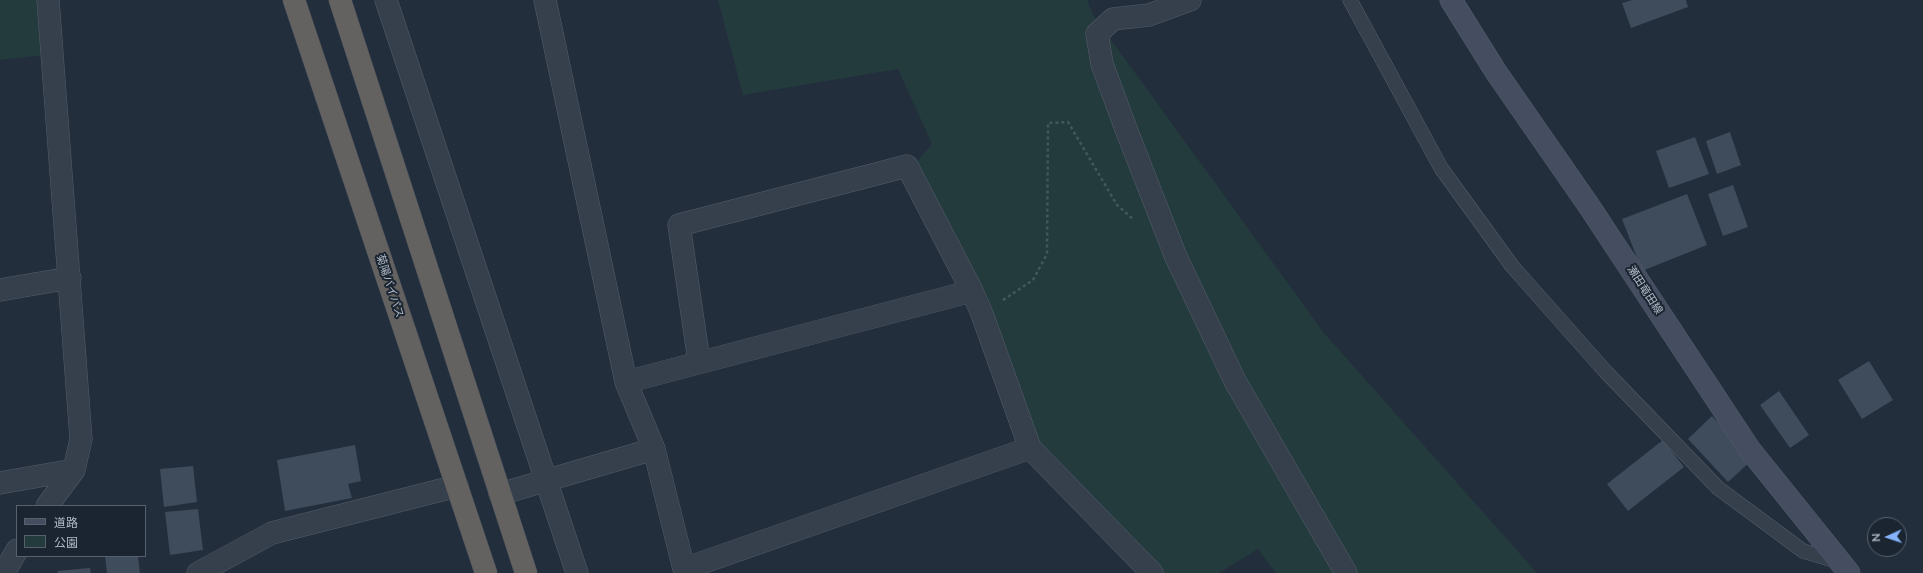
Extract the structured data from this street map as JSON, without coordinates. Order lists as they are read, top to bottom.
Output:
{
  "streets": {
    "highway": ["菊陽バイパス"],
    "main road": ["瀬田竜田線"]
  },
  "legend": ["道路", "公園"],
  "north": "left"
}
